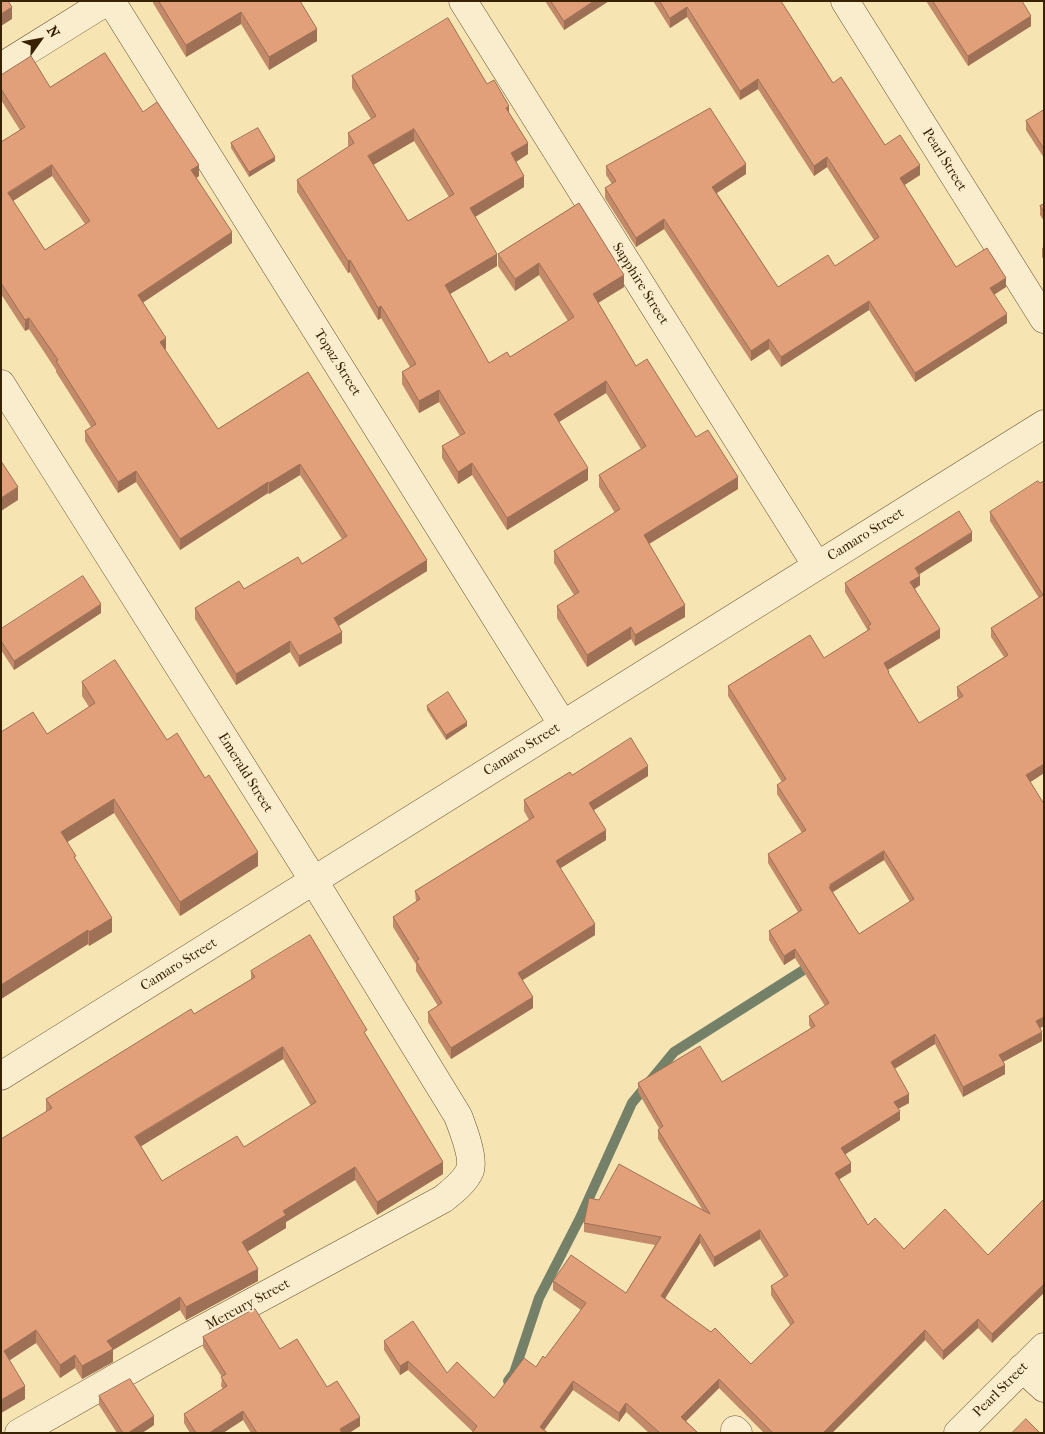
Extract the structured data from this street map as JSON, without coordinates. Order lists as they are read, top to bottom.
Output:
{
  "streets": {
    "street": [
      "Pearl Street",
      "Sapphire Street",
      "Topaz Street",
      "Camaro Street",
      "Emerald Street",
      "Mercury Street"
    ]
  },
  "crossings": [
    ["Sapphire Street", "Camaro Street"],
    ["Topaz Street", "Camaro Street"],
    ["Camaro Street", "Emerald Street"],
    ["Emerald Street", "Mercury Street"]
  ],
  "north": "top right"
}
